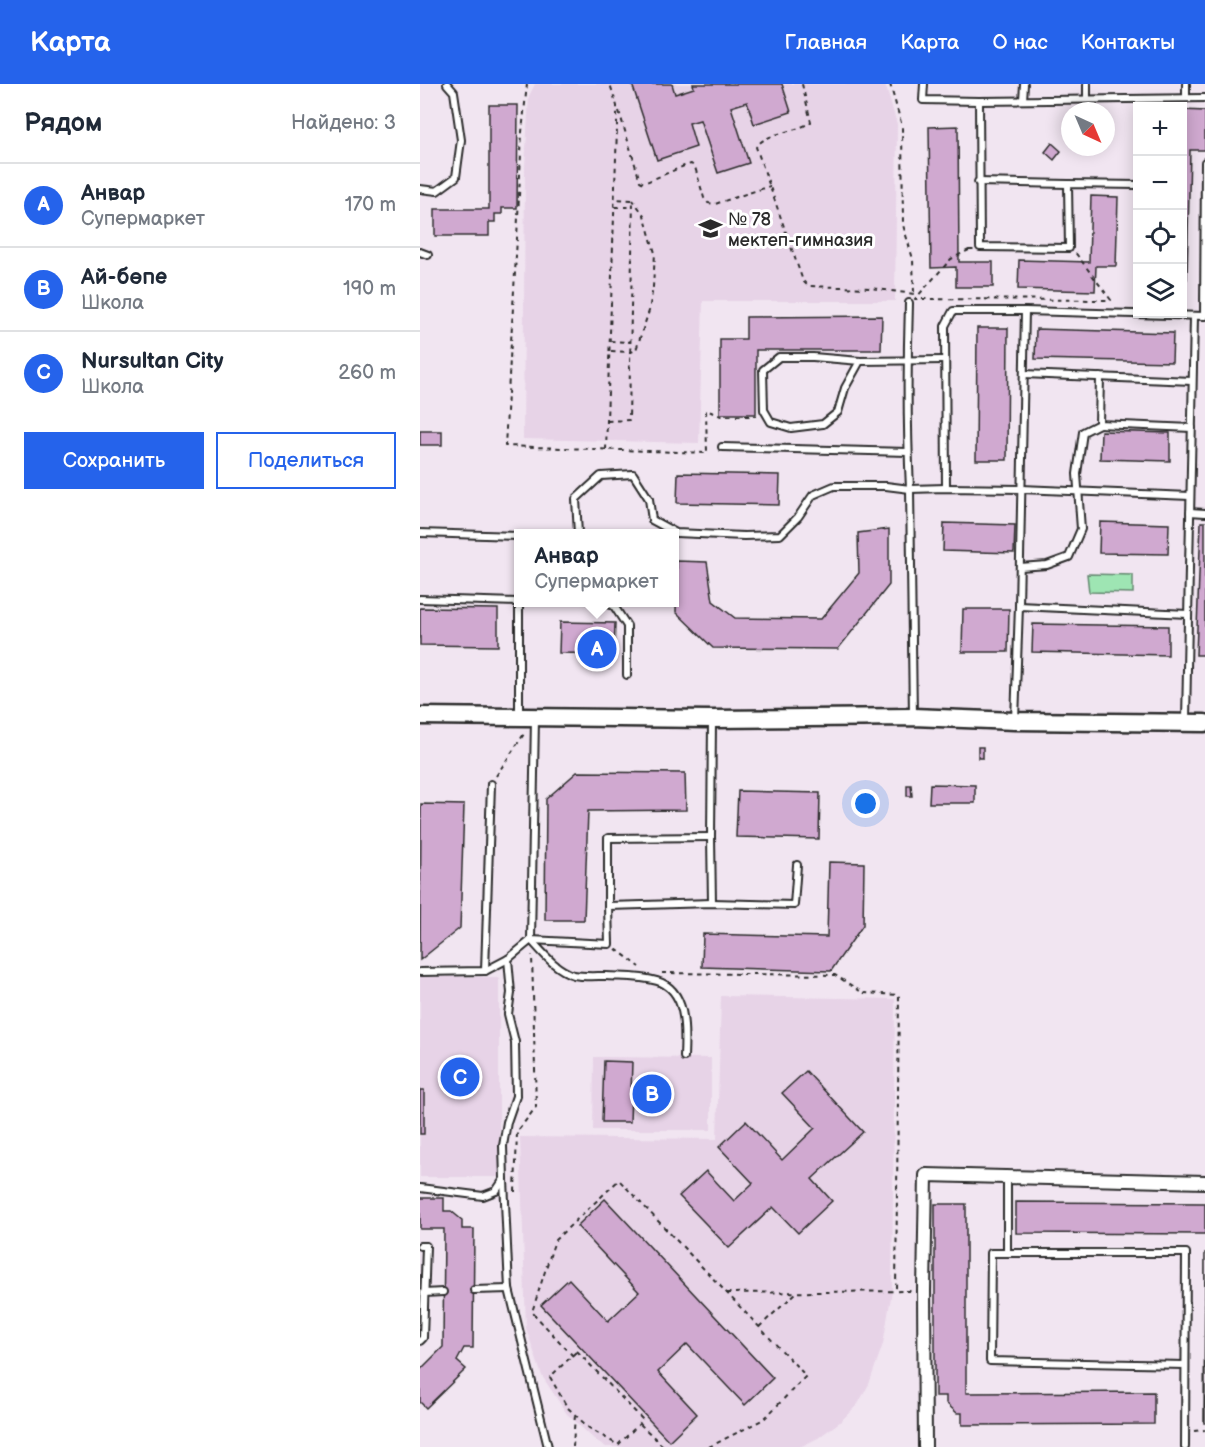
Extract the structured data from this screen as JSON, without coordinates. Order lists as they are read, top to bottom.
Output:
{
  "places": {
    "school or university": ["№ 78 мектеп-гимназия"]
  },
  "north": "bottom right",
  "page": {
    "header": "Карта",
    "nav": [
      "Главная",
      "Карта",
      "О нас",
      "Контакты"
    ],
    "heading": ["Рядом", "Найдено: 3"],
    "map_buttons": ["+", "−"],
    "list": [
      {
        "mark": "A",
        "name": "Анвар",
        "note": "Супермаркет",
        "value": "170 m"
      },
      {
        "mark": "B",
        "name": "Ай-бөпе",
        "note": "Школа",
        "value": "190 m"
      },
      {
        "mark": "C",
        "name": "Nursultan City",
        "note": "Школа",
        "value": "260 m"
      }
    ],
    "buttons": ["Сохранить", "Поделиться"],
    "popup": ["Анвар", "Супермаркет"],
    "pins": ["A", "C", "B"]
  }
}
